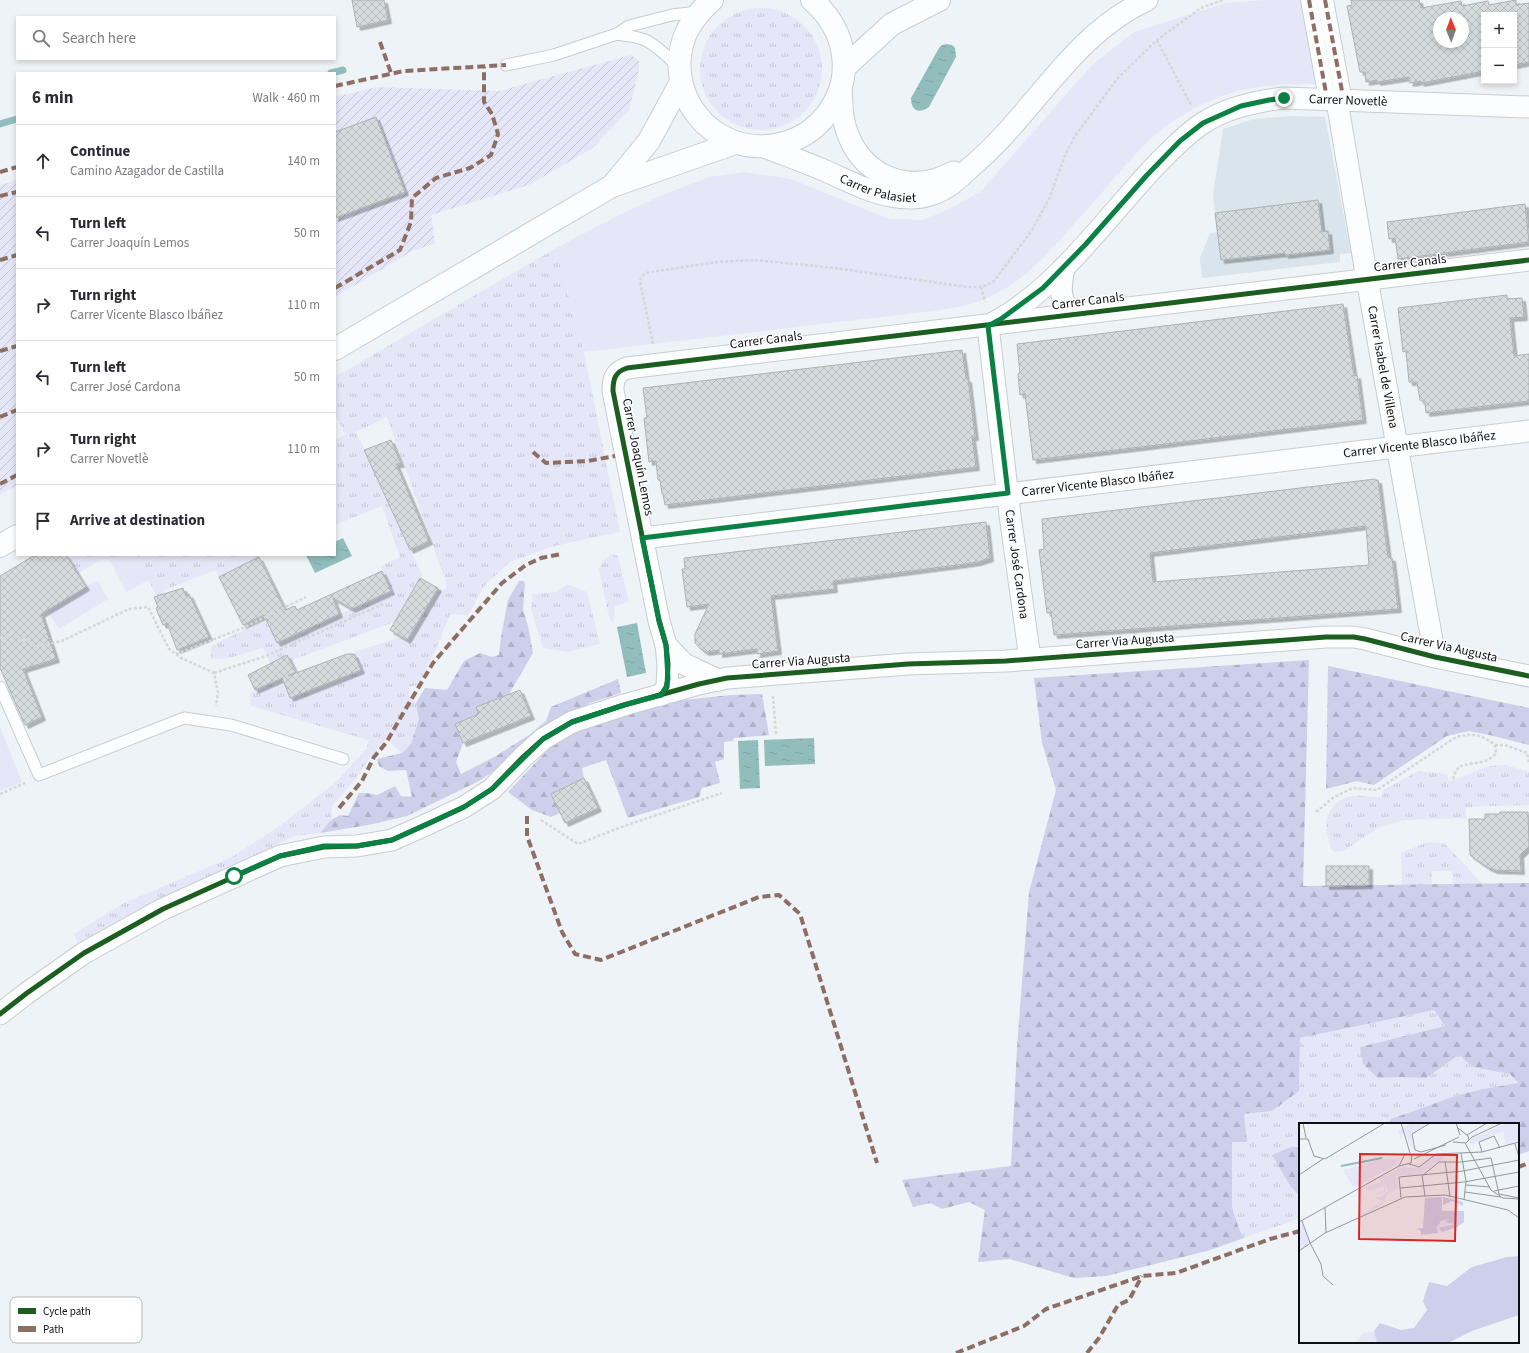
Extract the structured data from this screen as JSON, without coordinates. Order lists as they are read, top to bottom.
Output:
{
  "streets": {
    "street": [
      "Carrer Novetlè",
      "Carrer Palasiet",
      "Carrer Canals",
      "Carrer Isabel de Villena",
      "Carrer Vicente Blasco Ibáñez",
      "Carrer Joaquín Lemos",
      "Carrer José Cardona",
      "Carrer Via Augusta"
    ]
  },
  "crossings": [
    ["Carrer Novetlè", "Carrer Canals"],
    ["Carrer Novetlè", "Carrer Isabel de Villena"],
    ["Carrer Novetlè", "Carrer José Cardona"],
    ["Carrer Canals", "Carrer Isabel de Villena"],
    ["Carrer Canals", "Carrer Joaquín Lemos"],
    ["Carrer Canals", "Carrer José Cardona"],
    ["Carrer Isabel de Villena", "Carrer Vicente Blasco Ibáñez"],
    ["Carrer Isabel de Villena", "Carrer Via Augusta"],
    ["Carrer Vicente Blasco Ibáñez", "Carrer Joaquín Lemos"],
    ["Carrer Vicente Blasco Ibáñez", "Carrer José Cardona"],
    ["Carrer Joaquín Lemos", "Carrer Via Augusta"],
    ["Carrer José Cardona", "Carrer Via Augusta"]
  ],
  "legend": ["Cycle path", "Path"],
  "north": "top",
  "page": {
    "map_buttons": ["+", "−"],
    "search": "Search here",
    "heading": ["6 min", "Walk · 460 m"],
    "list": [
      ["Continue", "Camino Azagador de Castilla", "140 m"],
      ["Turn left", "Carrer Joaquín Lemos", "50 m"],
      ["Turn right", "Carrer Vicente Blasco Ibáñez", "110 m"],
      ["Turn left", "Carrer José Cardona", "50 m"],
      ["Turn right", "Carrer Novetlè", "110 m"],
      "Arrive at destination"
    ]
  }
}
